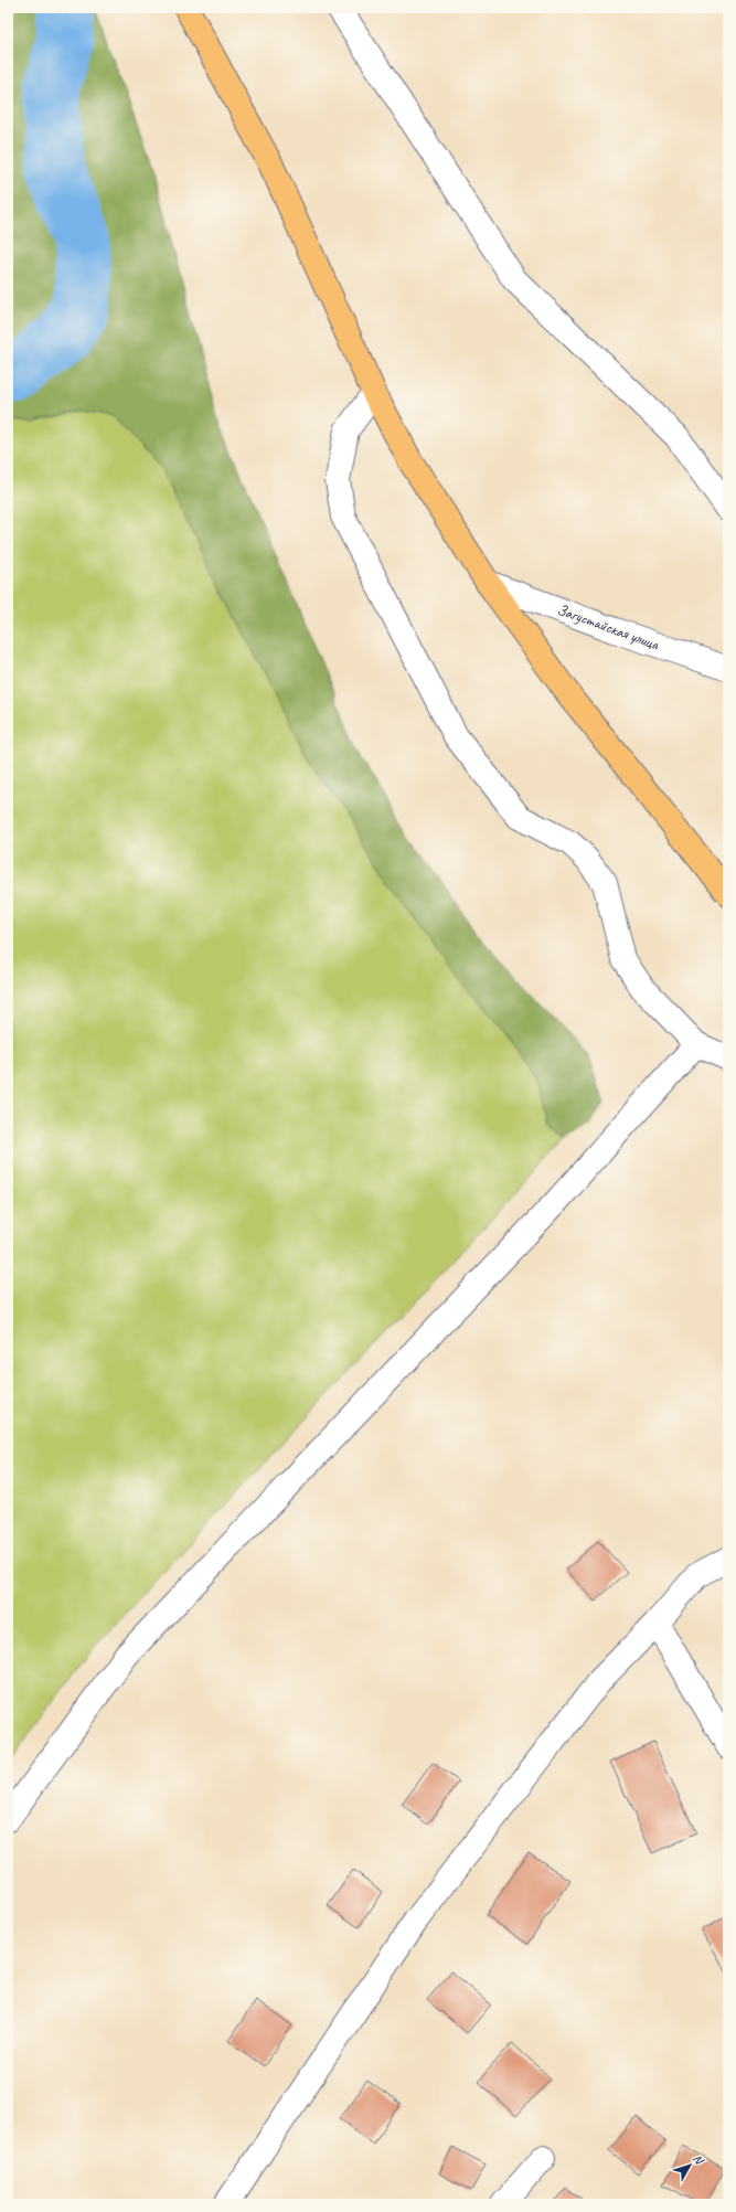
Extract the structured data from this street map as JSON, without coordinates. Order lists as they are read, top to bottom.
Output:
{
  "streets": {
    "street": ["Загустайская улица"]
  },
  "north": "top right"
}
